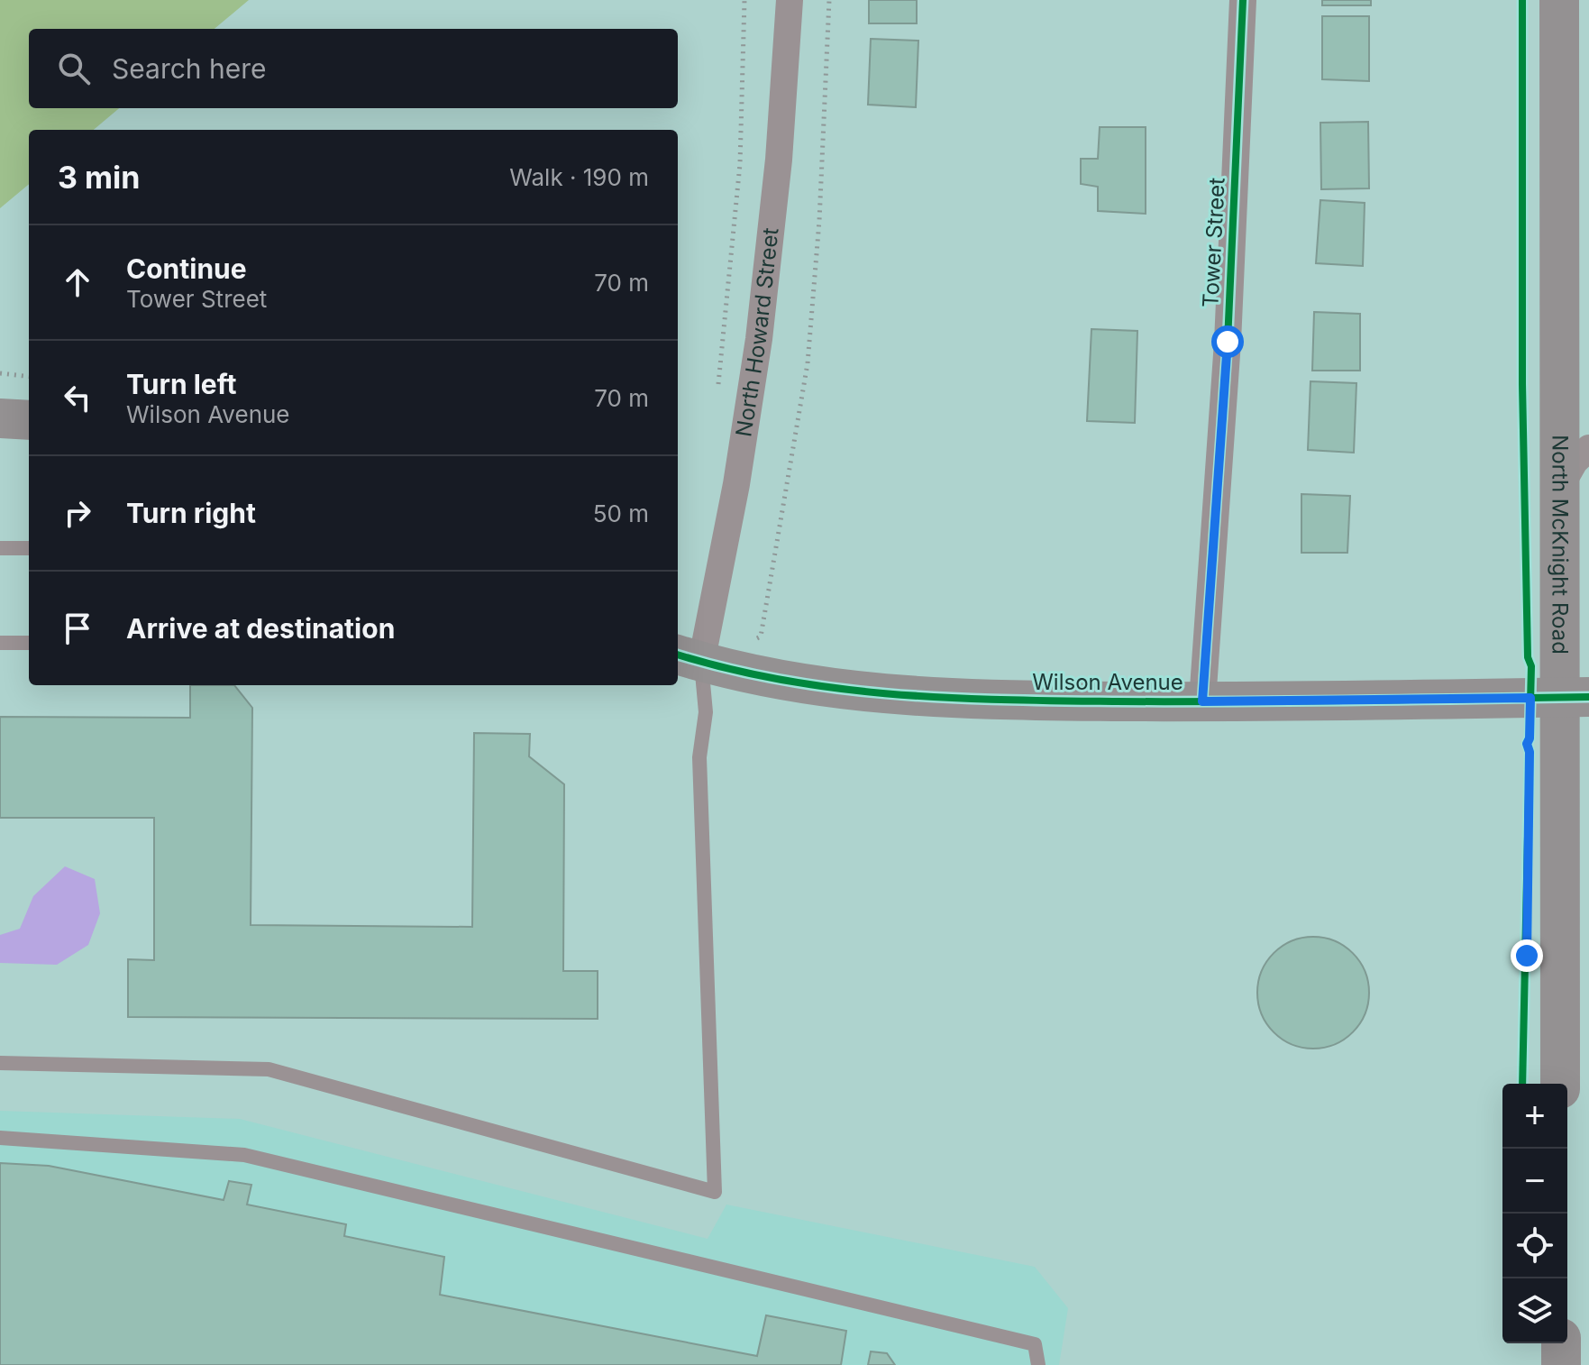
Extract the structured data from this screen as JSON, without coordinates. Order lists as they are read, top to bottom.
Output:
{
  "streets": {
    "main road": ["North McKnight Road", "Wilson Avenue"],
    "street": ["Tower Street", "North Howard Street"]
  },
  "crossings": [
    ["Tower Street", "Wilson Avenue"],
    ["North Howard Street", "Wilson Avenue"],
    ["North McKnight Road", "Wilson Avenue"]
  ],
  "page": {
    "search": "Search here",
    "heading": ["3 min", "Walk · 190 m"],
    "list": [
      ["Continue", "Tower Street", "70 m"],
      ["Turn left", "Wilson Avenue", "70 m"],
      ["Turn right", "50 m"],
      "Arrive at destination"
    ],
    "map_buttons": ["+", "−"]
  }
}
